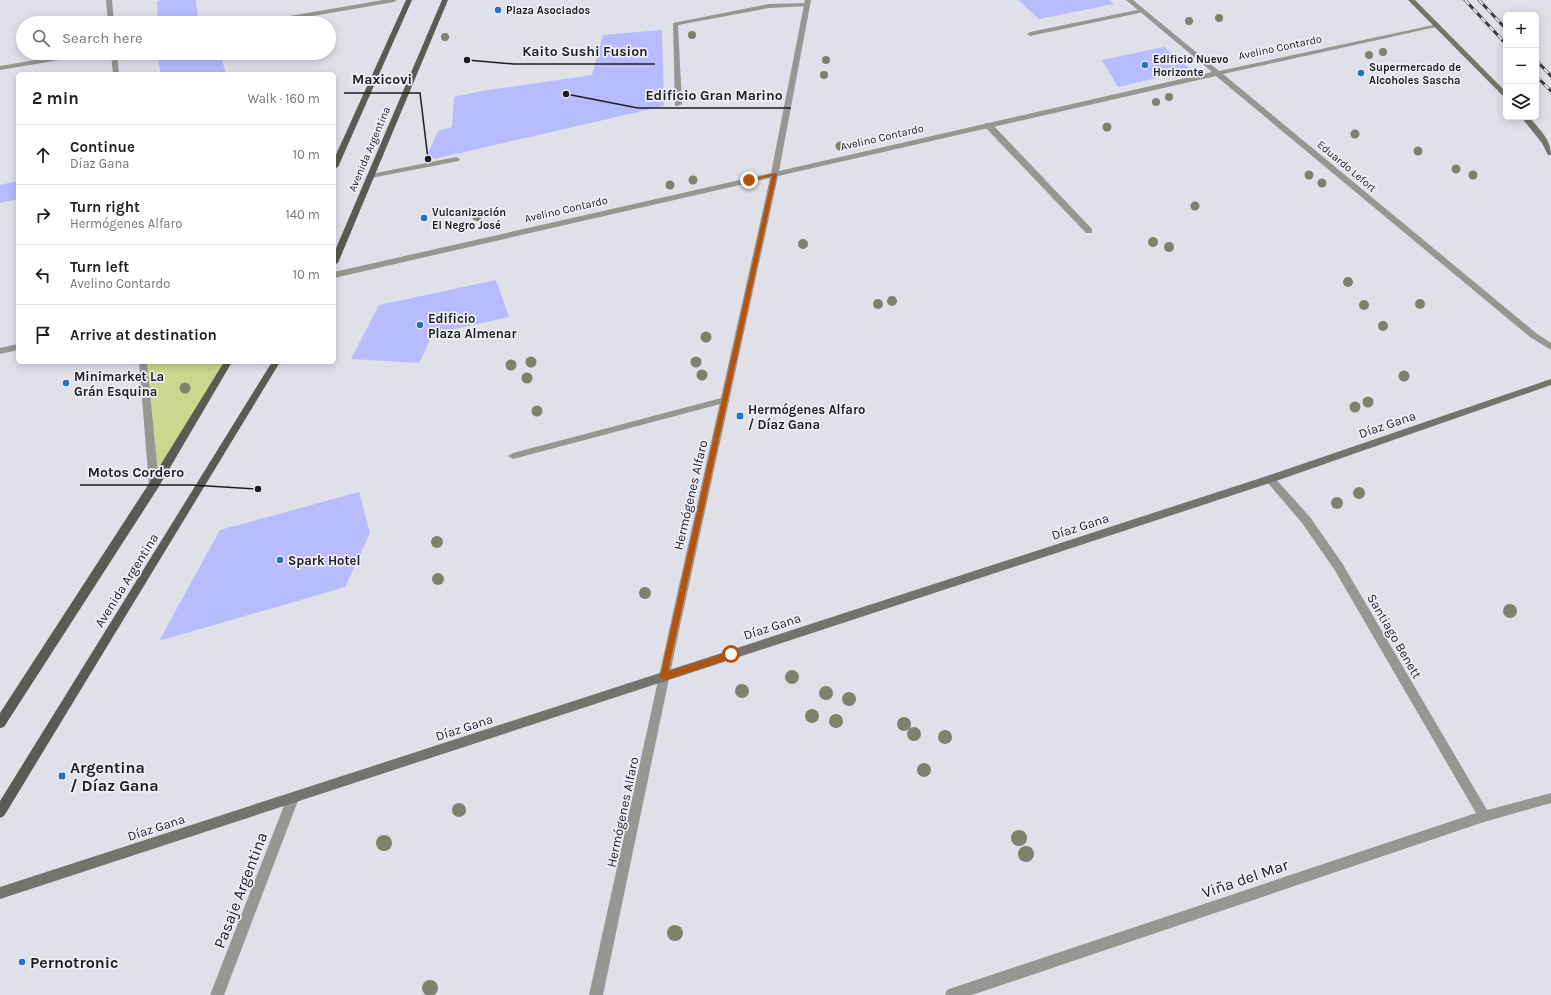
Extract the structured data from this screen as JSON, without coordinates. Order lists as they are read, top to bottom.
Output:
{
  "streets": {
    "main road": ["Avenida Argentina"],
    "street": [
      "Avelino Contardo",
      "Eduardo Lefort",
      "Díaz Gana",
      "Hermógenes Alfaro",
      "Santiago Benett",
      "Viña del Mar",
      "Pasaje Argentina"
    ]
  },
  "crossings": [
    ["Avelino Contardo", "Eduardo Lefort"],
    ["Avelino Contardo", "Hermógenes Alfaro"],
    ["Díaz Gana", "Hermógenes Alfaro"],
    ["Díaz Gana", "Santiago Benett"],
    ["Díaz Gana", "Pasaje Argentina"],
    ["Santiago Benett", "Viña del Mar"]
  ],
  "places": {
    "other": [
      "Plaza Asociados",
      "Kaito Sushi Fusion",
      "Edificio Nuevo Horizonte",
      "Supermercado de Alcoholes Sascha",
      "Edificio Gran Marino",
      "Maxicovi",
      "Vulcanización El Negro José",
      "Edificio Plaza Almenar",
      "Minimarket La Grán Esquina",
      "Motos Cordero",
      "Spark Hotel",
      "Pernotronic"
    ],
    "transit": ["Hermógenes Alfaro / Díaz Gana", "Argentina / Díaz Gana"]
  },
  "page": {
    "map_buttons": ["+", "−"],
    "search": "Search here",
    "heading": ["2 min", "Walk · 160 m"],
    "list": [
      ["Continue", "Díaz Gana", "10 m"],
      ["Turn right", "Hermógenes Alfaro", "140 m"],
      ["Turn left", "Avelino Contardo", "10 m"],
      "Arrive at destination"
    ]
  }
}
